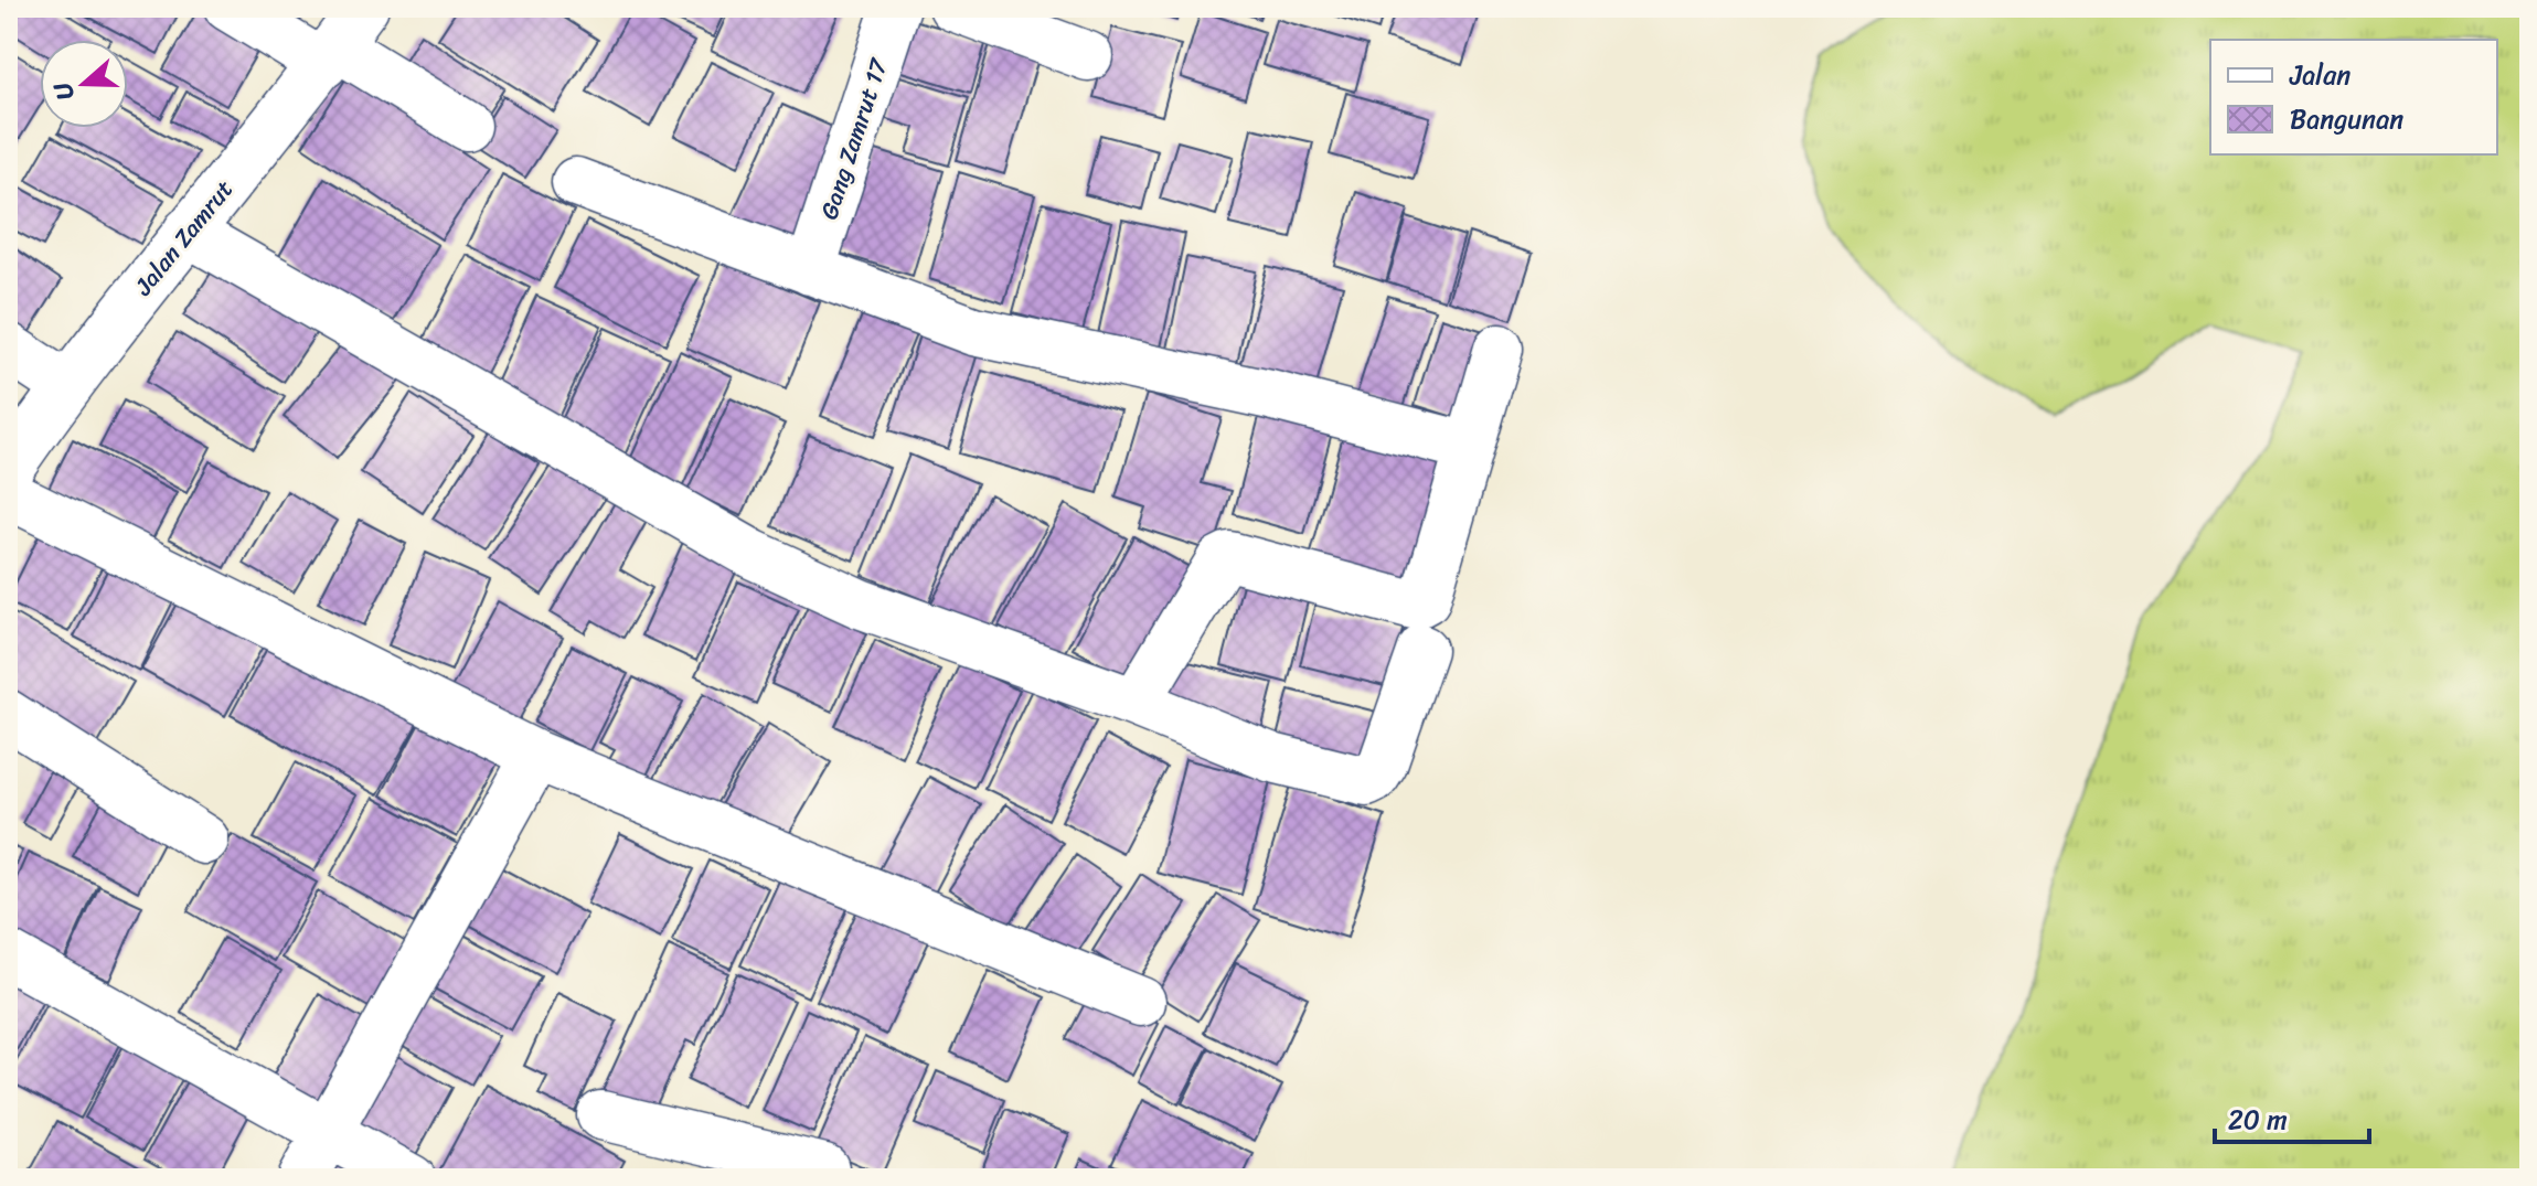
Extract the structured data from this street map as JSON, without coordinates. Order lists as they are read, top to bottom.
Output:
{
  "streets": {
    "street": ["Gang Zamrut 17", "Jalan Zamrut"]
  },
  "legend": ["Jalan", "Bangunan"],
  "scale_bar": "20 m",
  "north": "left"
}
